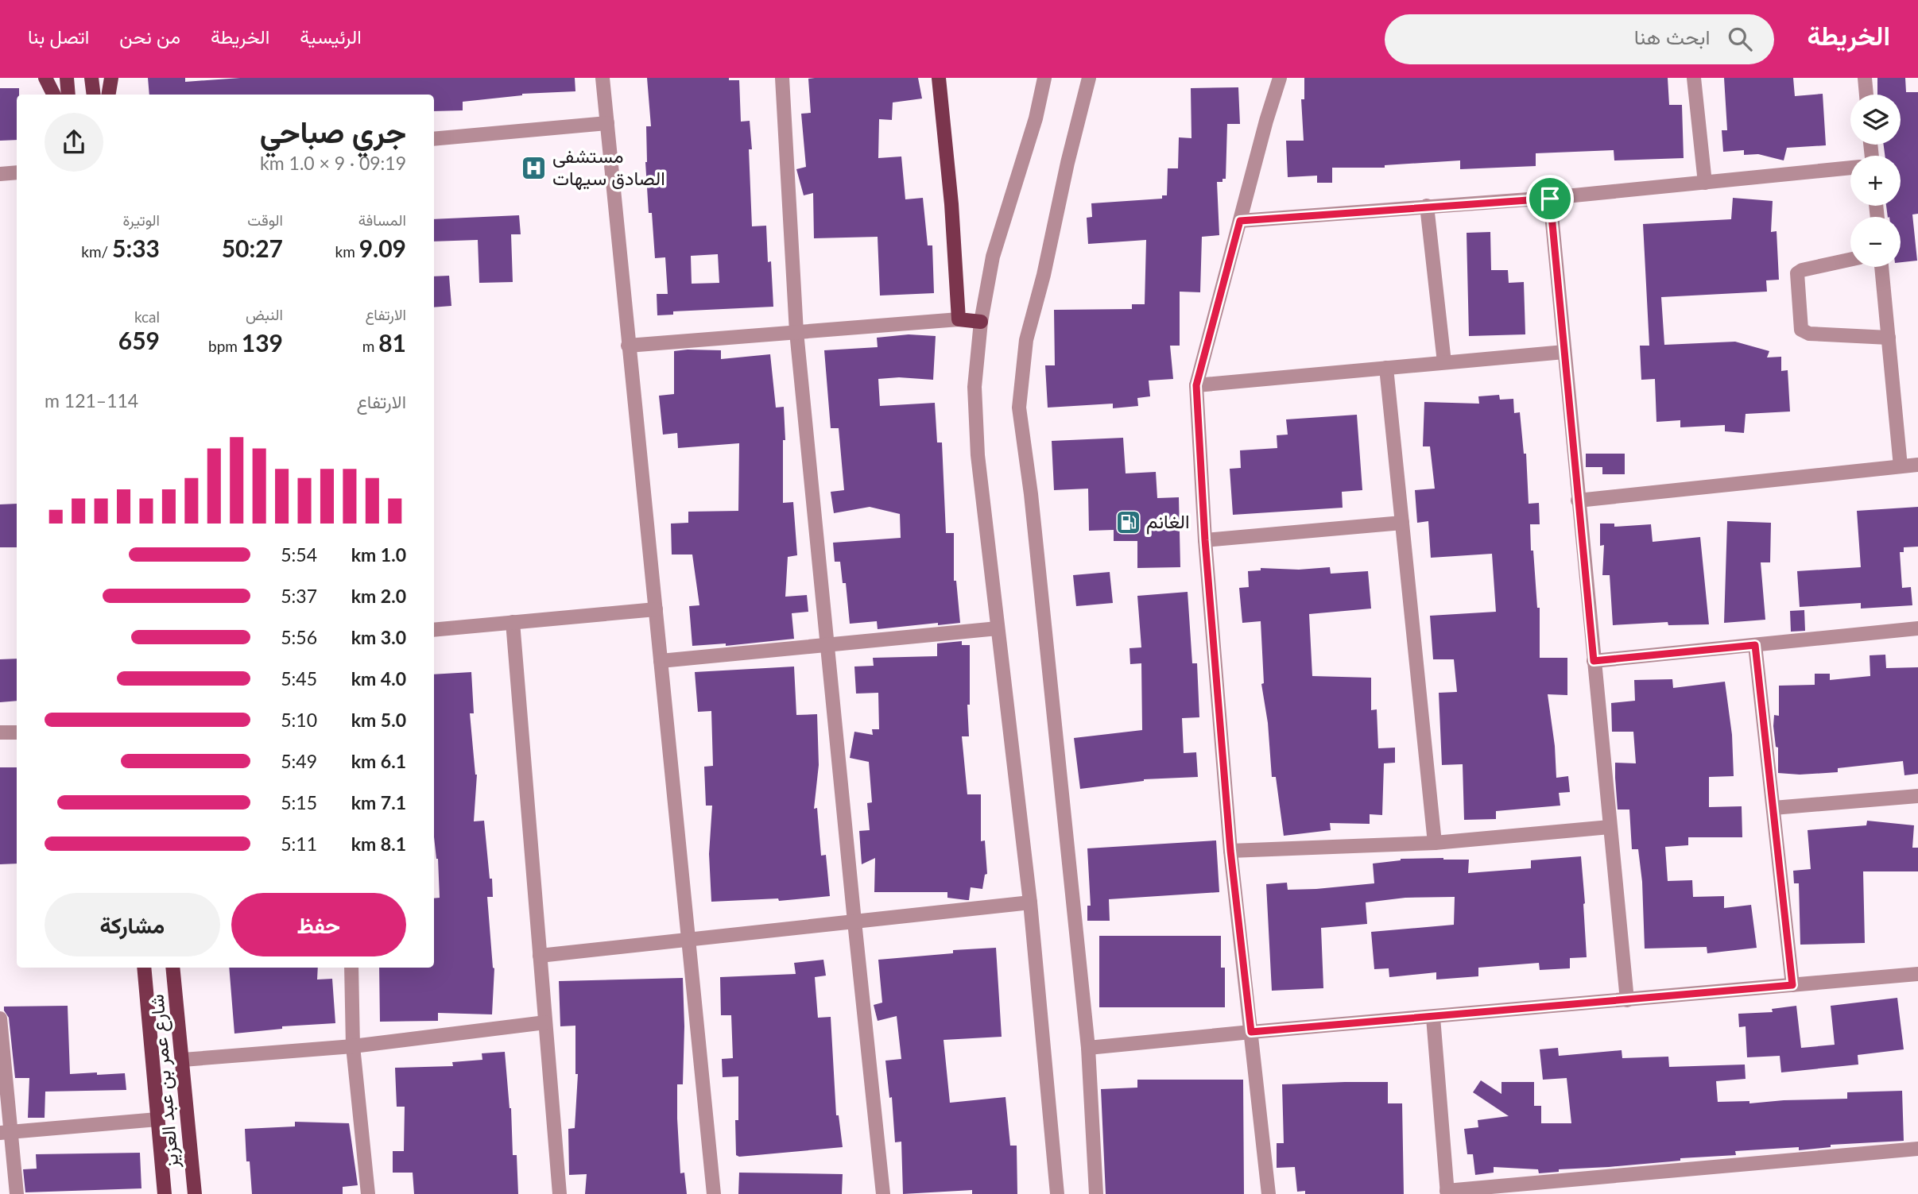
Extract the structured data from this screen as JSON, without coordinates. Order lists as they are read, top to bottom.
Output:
{
  "streets": {
    "main road": ["شارع عمر بن عبد العزيز"]
  },
  "places": {
    "hospital": ["مستشفى الصادق سيهات"],
    "fuel station": ["الغانم"]
  },
  "page": {
    "header": "الخريطة",
    "search": "ابحث هنا",
    "nav": [
      "الرئيسية",
      "الخريطة",
      "من نحن",
      "اتصل بنا"
    ],
    "map_buttons": ["+", "−"],
    "heading": ["جري صباحي", "09:19 · 9 × 1.0 km"],
    "stats": [
      ["المسافة", "9.09 km"],
      ["الوقت", "50:27"],
      ["الوتيرة", "5:33 /km"],
      ["الارتفاع", "81 m"],
      ["النبض", "139 bpm"],
      ["kcal", "659"]
    ],
    "chart": ["الارتفاع", "114–121 m"],
    "list": [
      {
        "name": "1.0 km",
        "note": "5:54"
      },
      {
        "name": "2.0 km",
        "note": "5:37"
      },
      {
        "name": "3.0 km",
        "note": "5:56"
      },
      {
        "name": "4.0 km",
        "note": "5:45"
      },
      {
        "name": "5.0 km",
        "note": "5:10"
      },
      {
        "name": "6.1 km",
        "note": "5:49"
      },
      {
        "name": "7.1 km",
        "note": "5:15"
      },
      {
        "name": "8.1 km",
        "note": "5:11"
      }
    ],
    "buttons": ["حفظ", "مشاركة"]
  }
}
